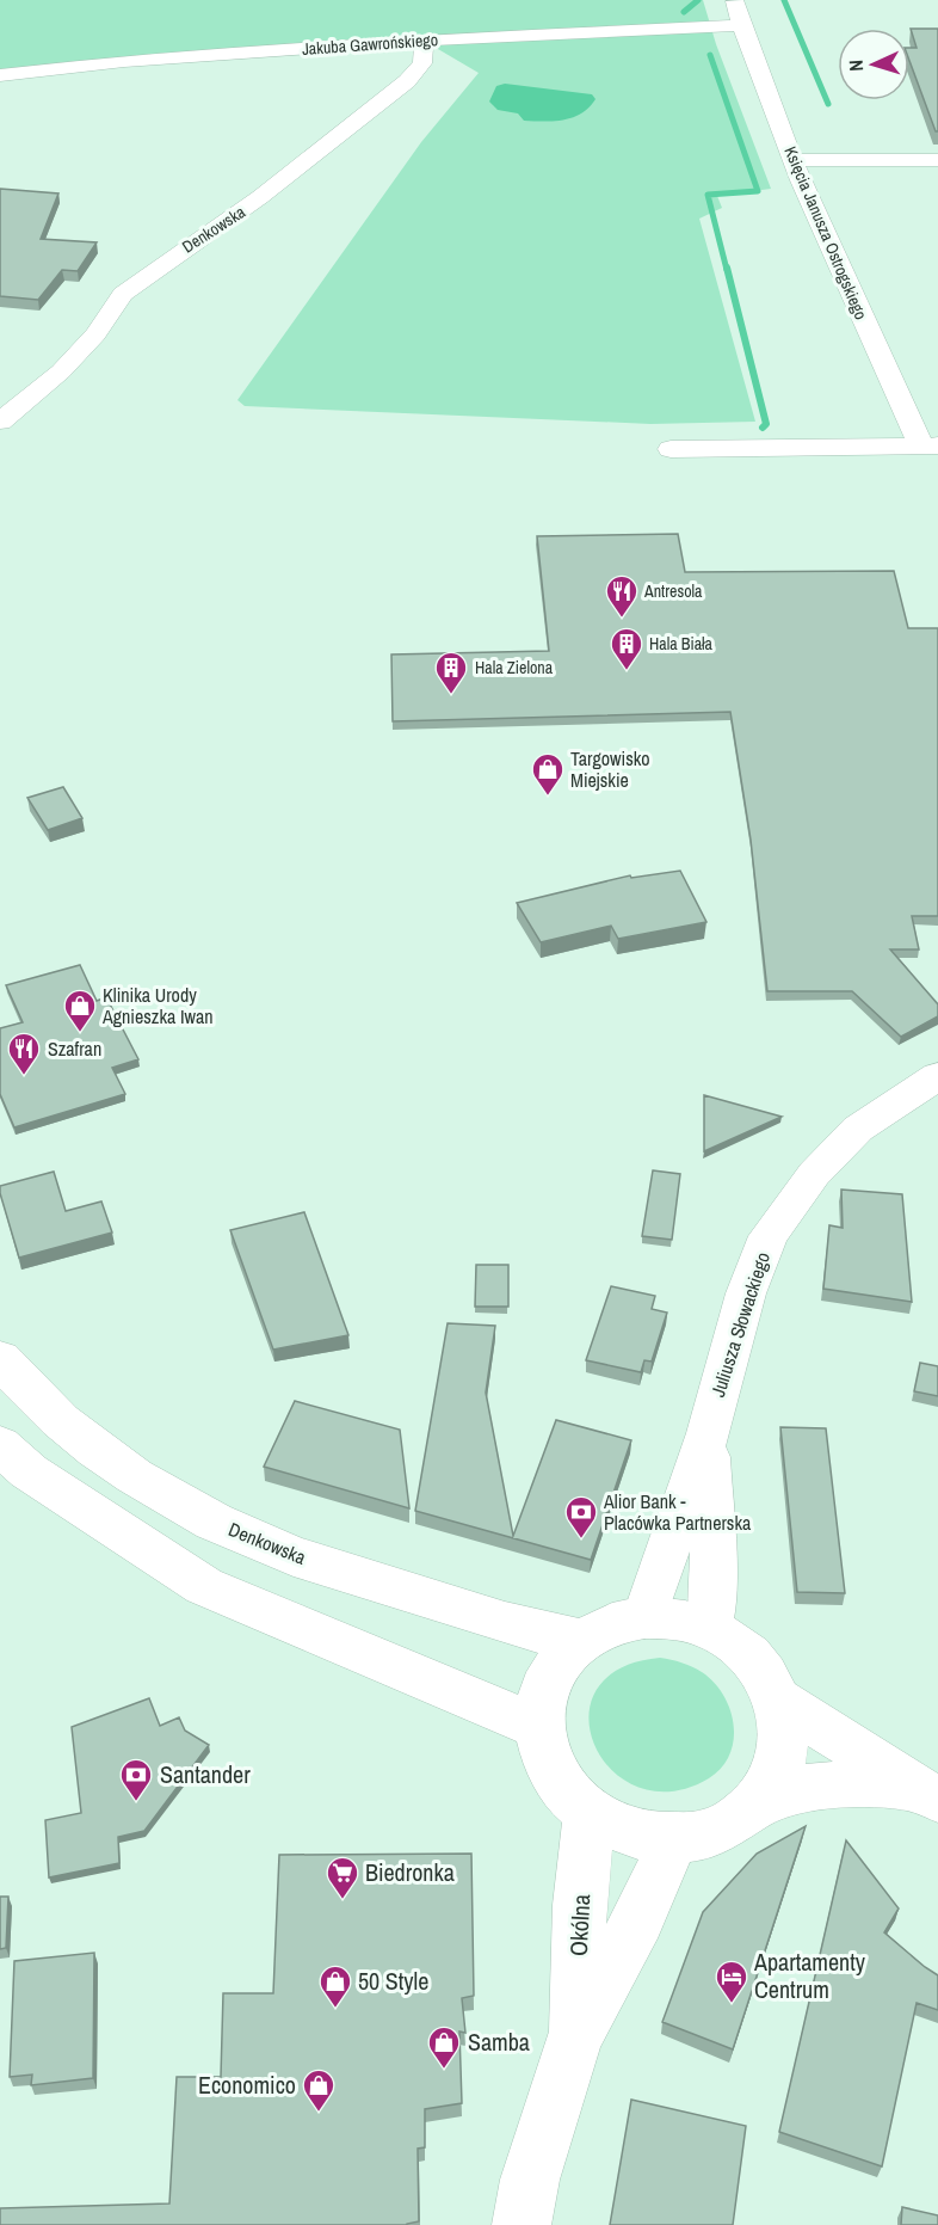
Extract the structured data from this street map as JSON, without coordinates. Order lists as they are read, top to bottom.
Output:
{
  "streets": {
    "main road": ["Denkowska", "Okólna"],
    "street": ["Jakuba Gawrońskiego", "Księcia Janusza Ostrogskiego", "Juliusza Słowackiego"]
  },
  "crossings": [
    ["Jakuba Gawrońskiego", "Denkowska"],
    ["Jakuba Gawrońskiego", "Księcia Janusza Ostrogskiego"],
    ["Denkowska", "Juliusza Słowackiego"],
    ["Denkowska", "Okólna"],
    ["Juliusza Słowackiego", "Okólna"]
  ],
  "places": {
    "restaurant": ["Antresola", "Szafran"],
    "building": ["Hala Biała", "Hala Zielona"],
    "shop": [
      "Targowisko Miejskie",
      "Klinika Urody Agnieszka Iwan",
      "50 Style",
      "Samba",
      "Economico"
    ],
    "bank": ["Alior Bank - Placówka Partnerska", "Santander"],
    "supermarket": ["Biedronka"],
    "hotel": ["Apartamenty Centrum"]
  },
  "north": "left"
}
